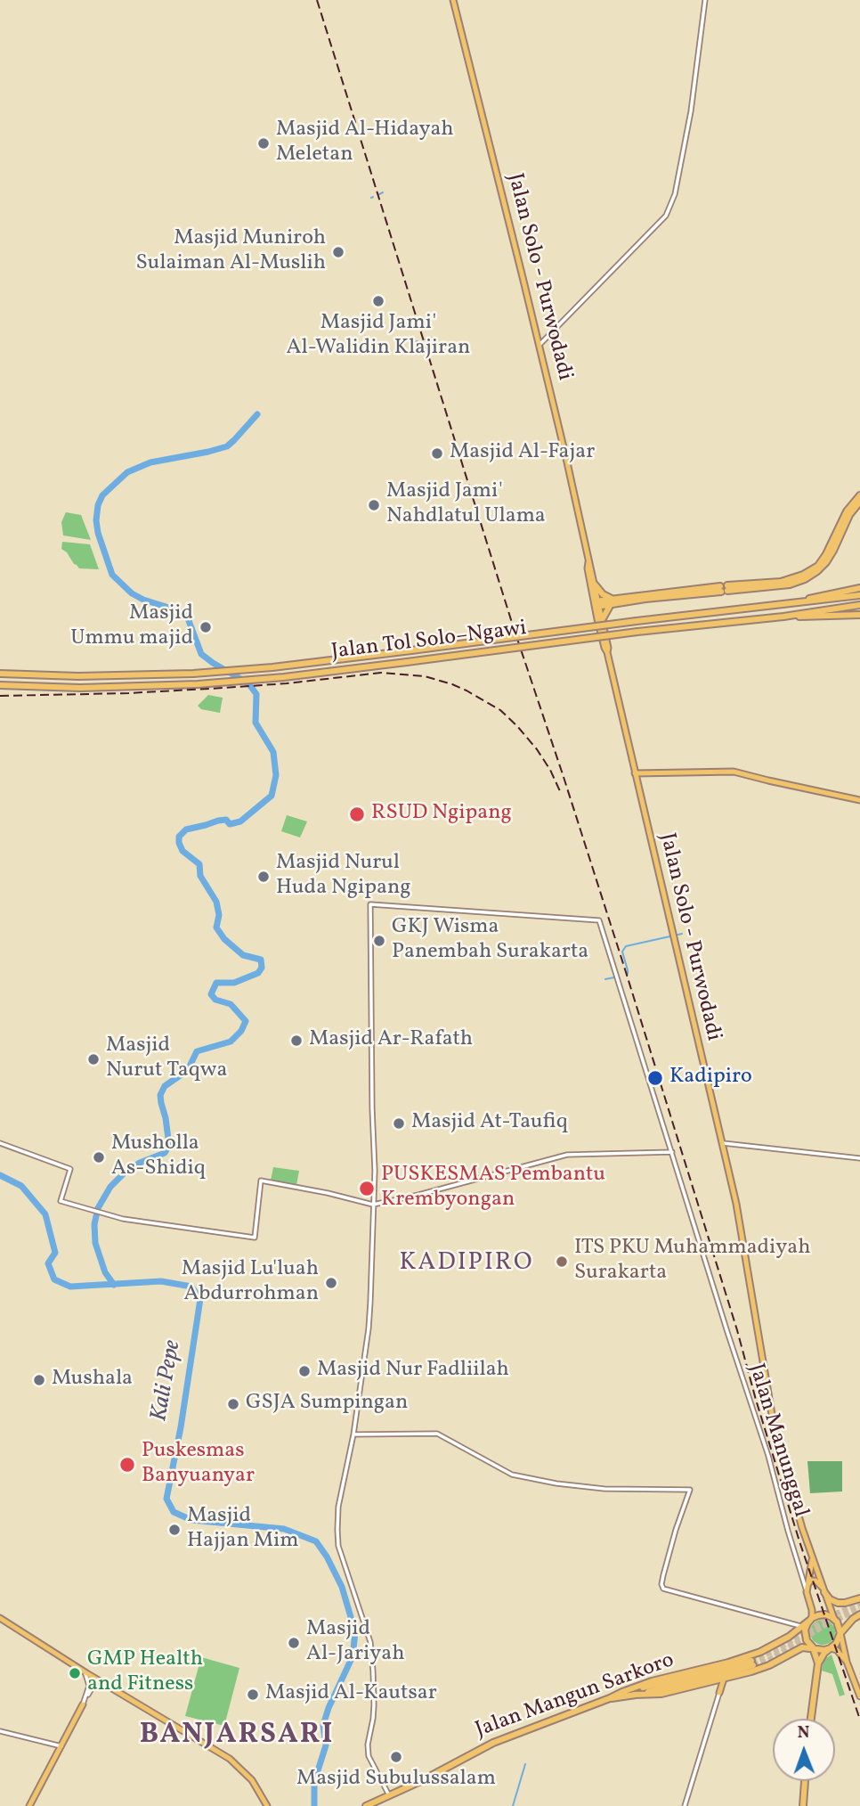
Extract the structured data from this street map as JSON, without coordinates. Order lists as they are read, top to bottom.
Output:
{
  "streets": {
    "highway": ["Jalan Tol Solo–Ngawi", "Jalan Mangun Sarkoro"],
    "main road": ["Jalan Solo - Purwodadi", "Jalan Manunggal"]
  },
  "crossings": [
    ["Jalan Solo - Purwodadi", "Jalan Manunggal"],
    ["Jalan Solo - Purwodadi", "Jalan Mangun Sarkoro"],
    ["Jalan Manunggal", "Jalan Mangun Sarkoro"]
  ],
  "districts": ["KADIPIRO", "BANJARSARI"],
  "water": ["Kali Pepe"],
  "places": [
    "Masjid Al-Hidayah Meletan",
    "Masjid Muniroh Sulaiman Al-Muslih",
    "Masjid Jami' Al-Walidin Klajiran",
    "Masjid Al-Fajar",
    "Masjid Jami' Nahdlatul Ulama",
    "Masjid Ummu majid",
    "RSUD Ngipang",
    "Masjid Nurul Huda Ngipang",
    "GKJ Wisma Panembah Surakarta",
    "Masjid Ar-Rafath",
    "Masjid Nurut Taqwa",
    "Kadipiro",
    "Masjid At-Taufiq",
    "Musholla As-Shidiq",
    "PUSKESMAS Pembantu Krembyongan",
    "ITS PKU Muhammadiyah Surakarta",
    "Masjid Lu'luah Abdurrohman",
    "Masjid Nur Fadliilah",
    "Mushala",
    "GSJA Sumpingan",
    "Puskesmas Banyuanyar",
    "Masjid Hajjan Mim",
    "Masjid Al-Jariyah",
    "GMP Health and Fitness",
    "Masjid Al-Kautsar",
    "Masjid Subulussalam"
  ],
  "north": "top"
}
